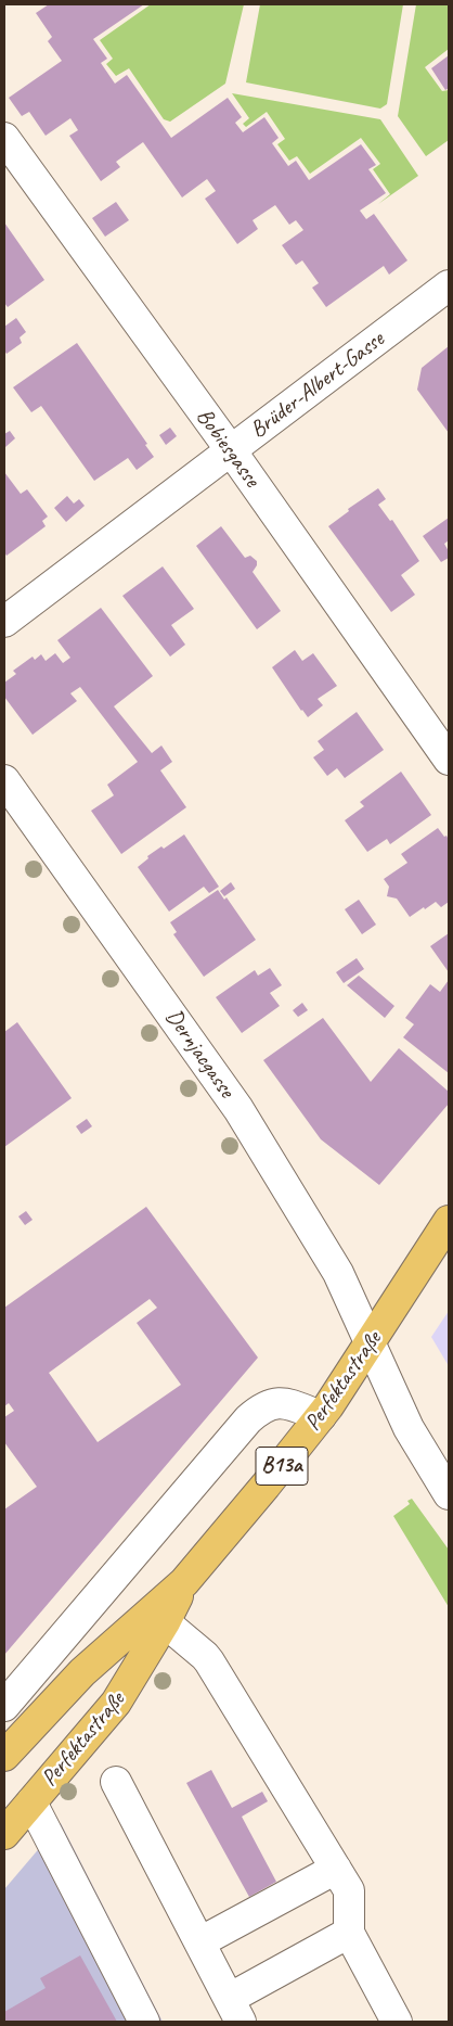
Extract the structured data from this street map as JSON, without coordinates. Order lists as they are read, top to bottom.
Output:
{
  "streets": {
    "main road": ["Perfektastraße", "B13a"],
    "street": ["Brüder-Albert-Gasse", "Bobiesgasse", "Dernjacgasse"]
  },
  "crossings": [
    ["Brüder-Albert-Gasse", "Bobiesgasse"],
    ["Dernjacgasse", "Perfektastraße"]
  ]
}
